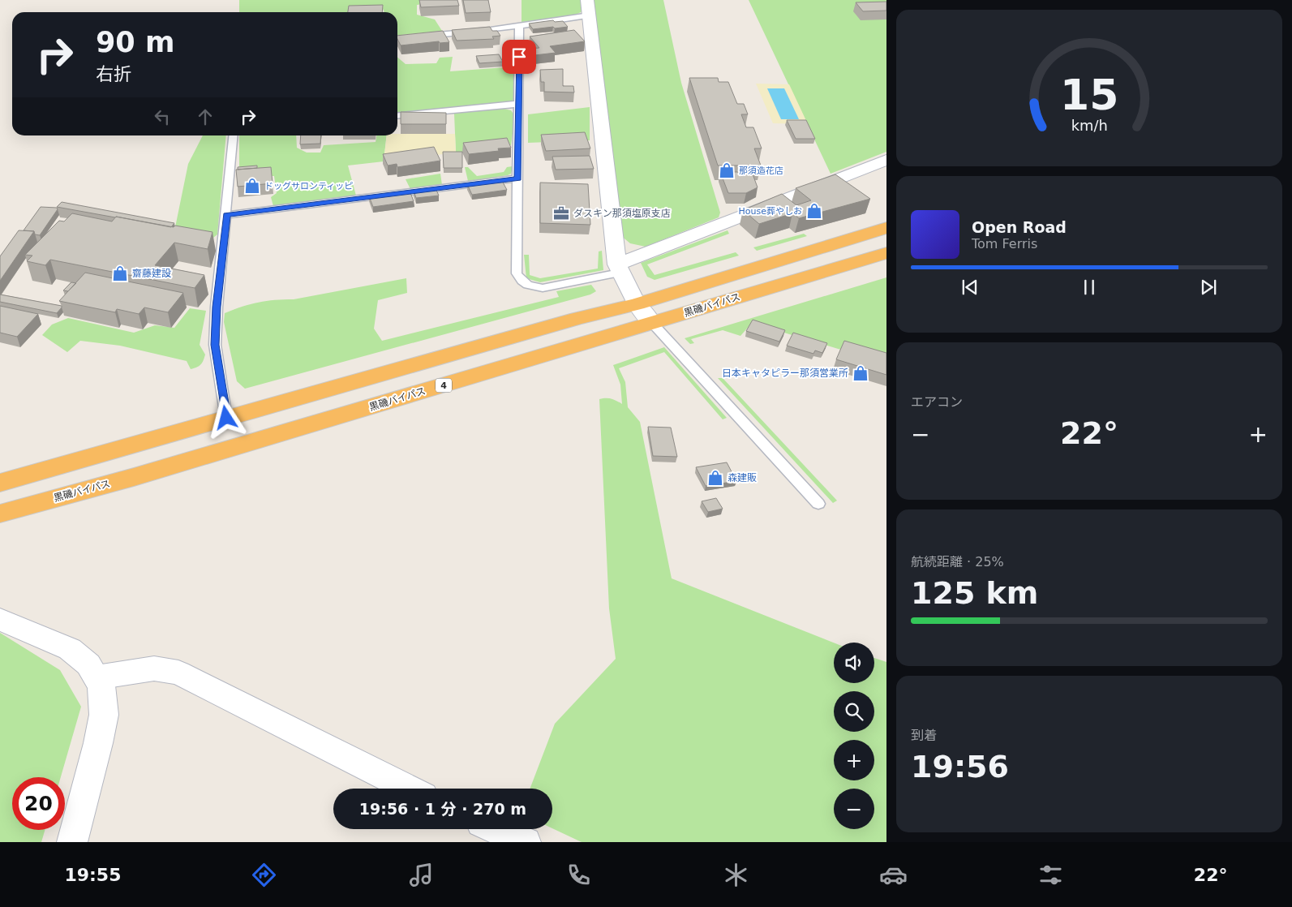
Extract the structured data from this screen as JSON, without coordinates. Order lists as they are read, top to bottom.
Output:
{
  "streets": {
    "highway": ["黒磯バイパス", "4"]
  },
  "places": {
    "shop": [
      "那須造花店",
      "ドッグサロンティッピ",
      "House葬やしお",
      "齋藤建設",
      "日本キャタピラー那須営業所",
      "森建販"
    ],
    "office": ["ダスキン那須塩原支店"]
  },
  "page": {
    "turn": ["90 m", "右折"],
    "song": ["Open Road", "Tom Ferris"],
    "tile": [
      "エアコン",
      ["航続距離 · 25%", "125 km"],
      ["到着", "19:56"]
    ],
    "heat": ["−", "22°", "+"],
    "map_buttons": ["+", "−"],
    "limit": "20",
    "trip": "19:56 · 1 分 · 270 m",
    "tabs": ["19:55", "22°"],
    "gauge": ["15", "km/h"]
  }
}
